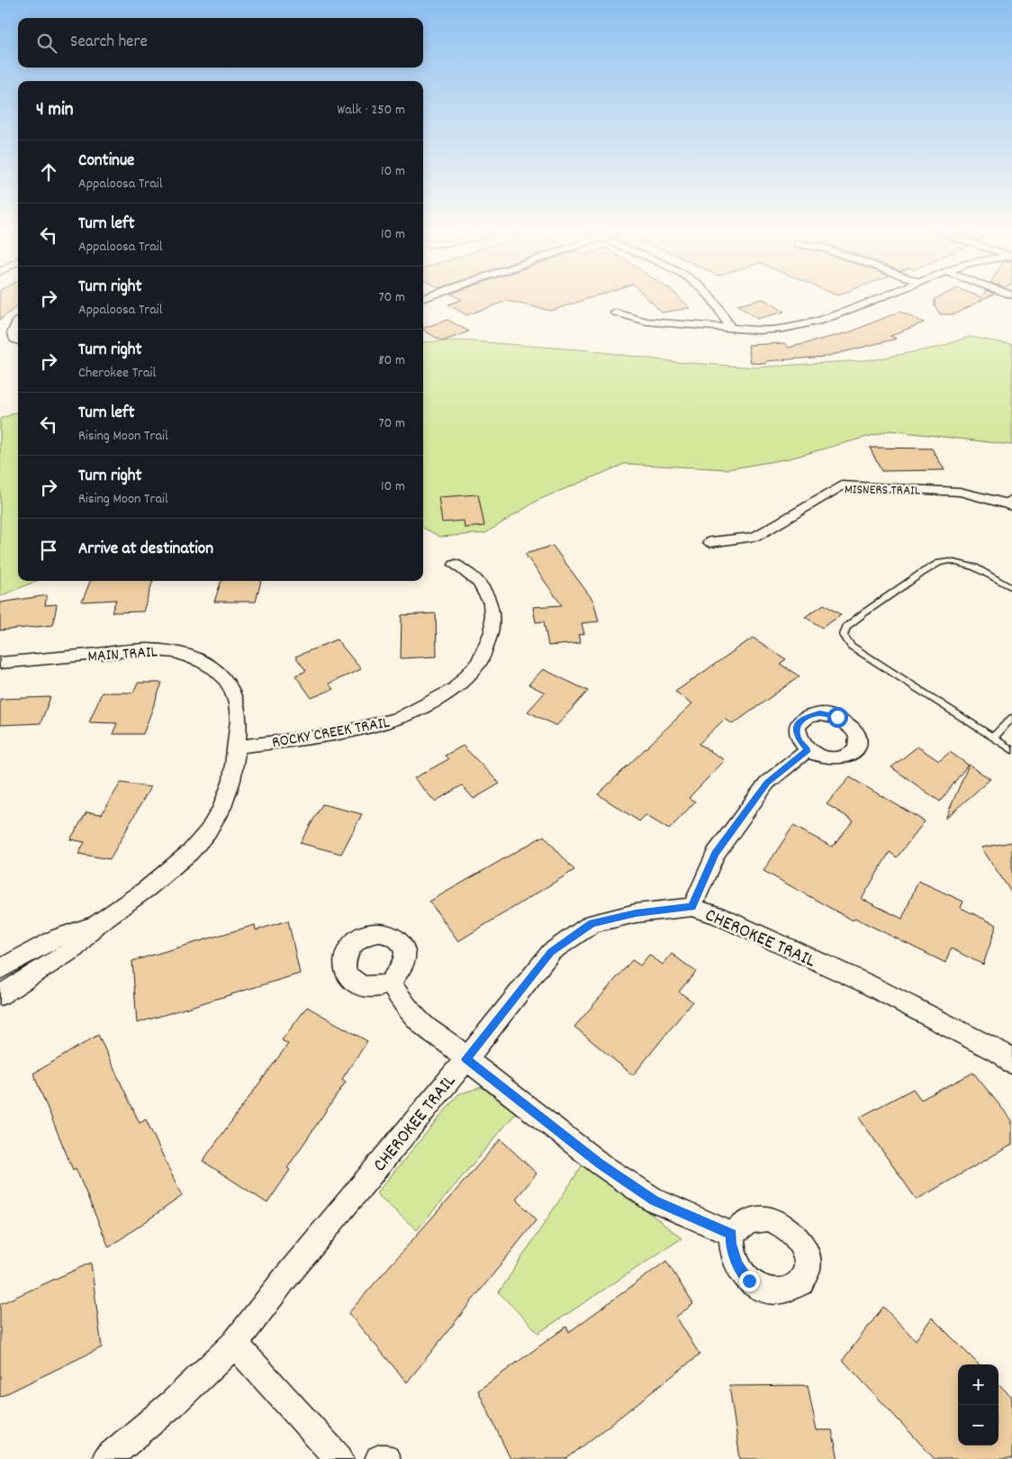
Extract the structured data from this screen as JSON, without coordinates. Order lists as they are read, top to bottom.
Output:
{
  "streets": {
    "street": [
      "MISNERS TRAIL",
      "MAIN TRAIL",
      "ROCKY CREEK TRAIL",
      "CHEROKEE TRAIL"
    ]
  },
  "crossings": [
    ["MAIN TRAIL", "ROCKY CREEK TRAIL"]
  ],
  "page": {
    "search": "Search here",
    "heading": ["4 min", "Walk · 250 m"],
    "list": [
      ["Continue", "Appaloosa Trail", "10 m"],
      ["Turn left", "Appaloosa Trail", "10 m"],
      ["Turn right", "Appaloosa Trail", "70 m"],
      ["Turn right", "Cherokee Trail", "80 m"],
      ["Turn left", "Rising Moon Trail", "70 m"],
      ["Turn right", "Rising Moon Trail", "10 m"],
      "Arrive at destination"
    ],
    "map_buttons": ["+", "−"]
  }
}
